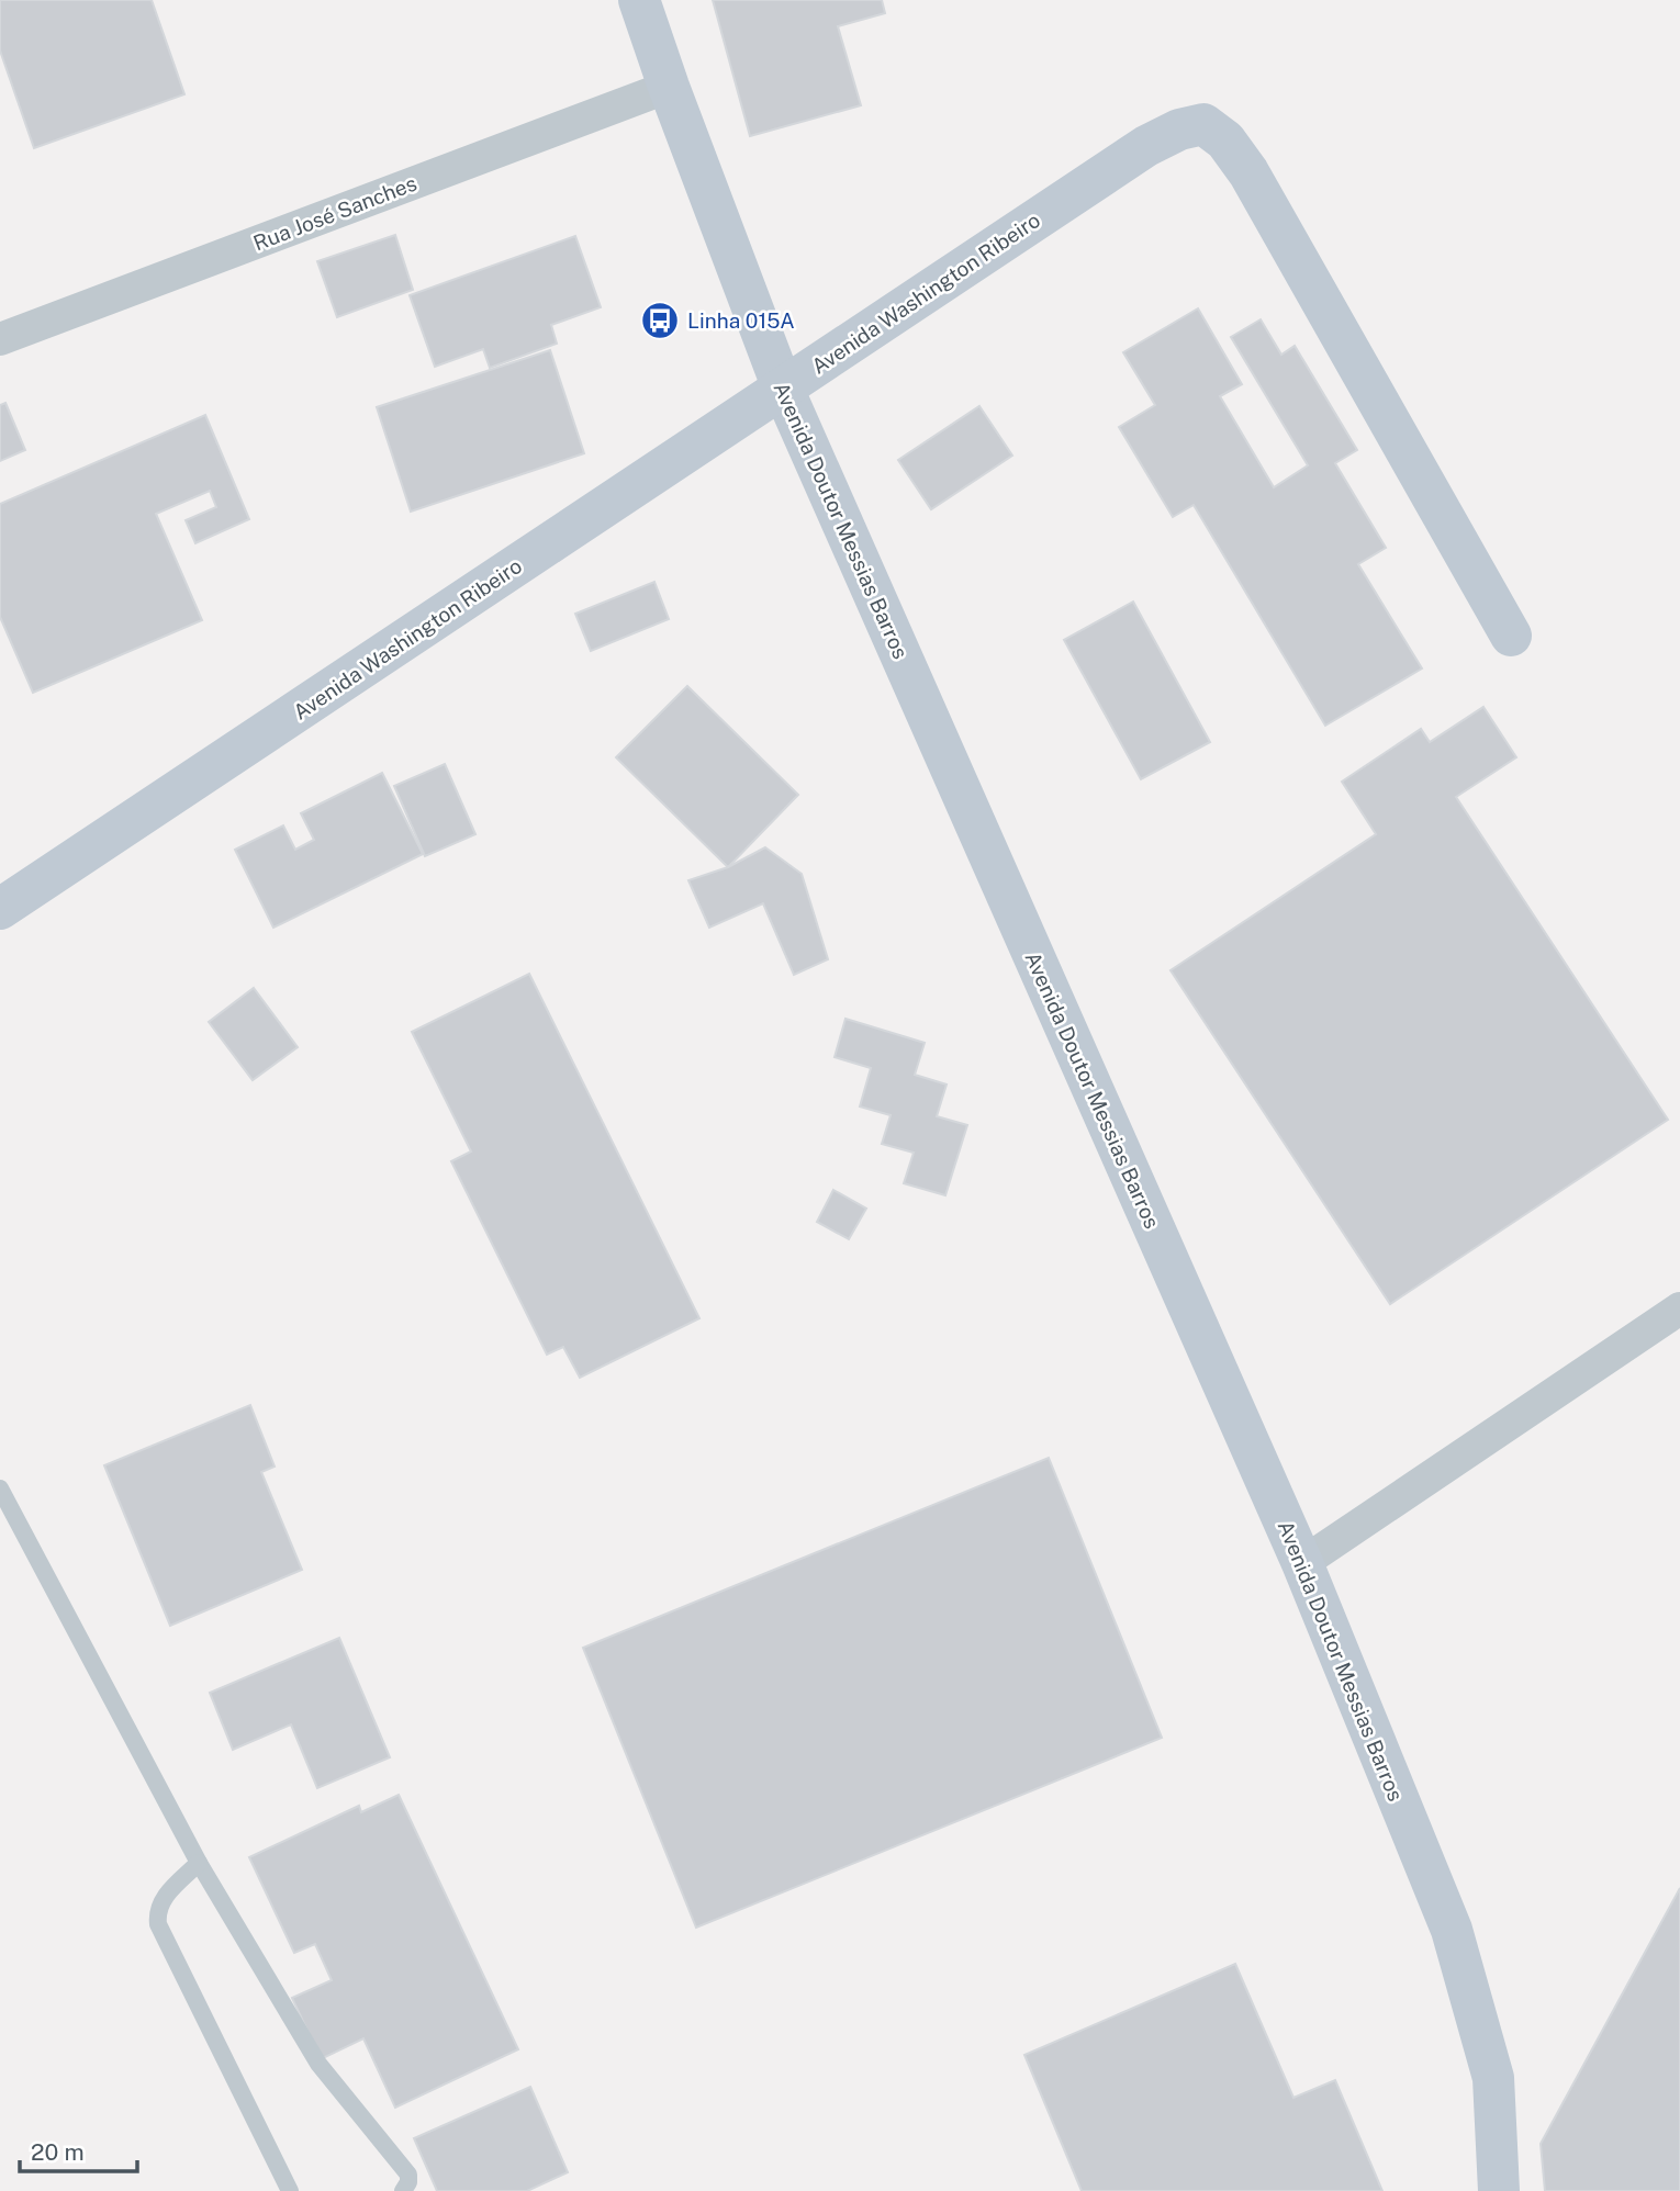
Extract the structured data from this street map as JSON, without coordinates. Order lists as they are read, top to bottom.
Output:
{
  "streets": {
    "street": ["Rua José Sanches", "Avenida Washington Ribeiro", "Avenida Doutor Messias Barros"]
  },
  "crossings": [
    ["Rua José Sanches", "Avenida Doutor Messias Barros"],
    ["Avenida Washington Ribeiro", "Avenida Doutor Messias Barros"]
  ],
  "places": {
    "bus stop": ["Linha 015A"]
  },
  "scale_bar": "20 m"
}
